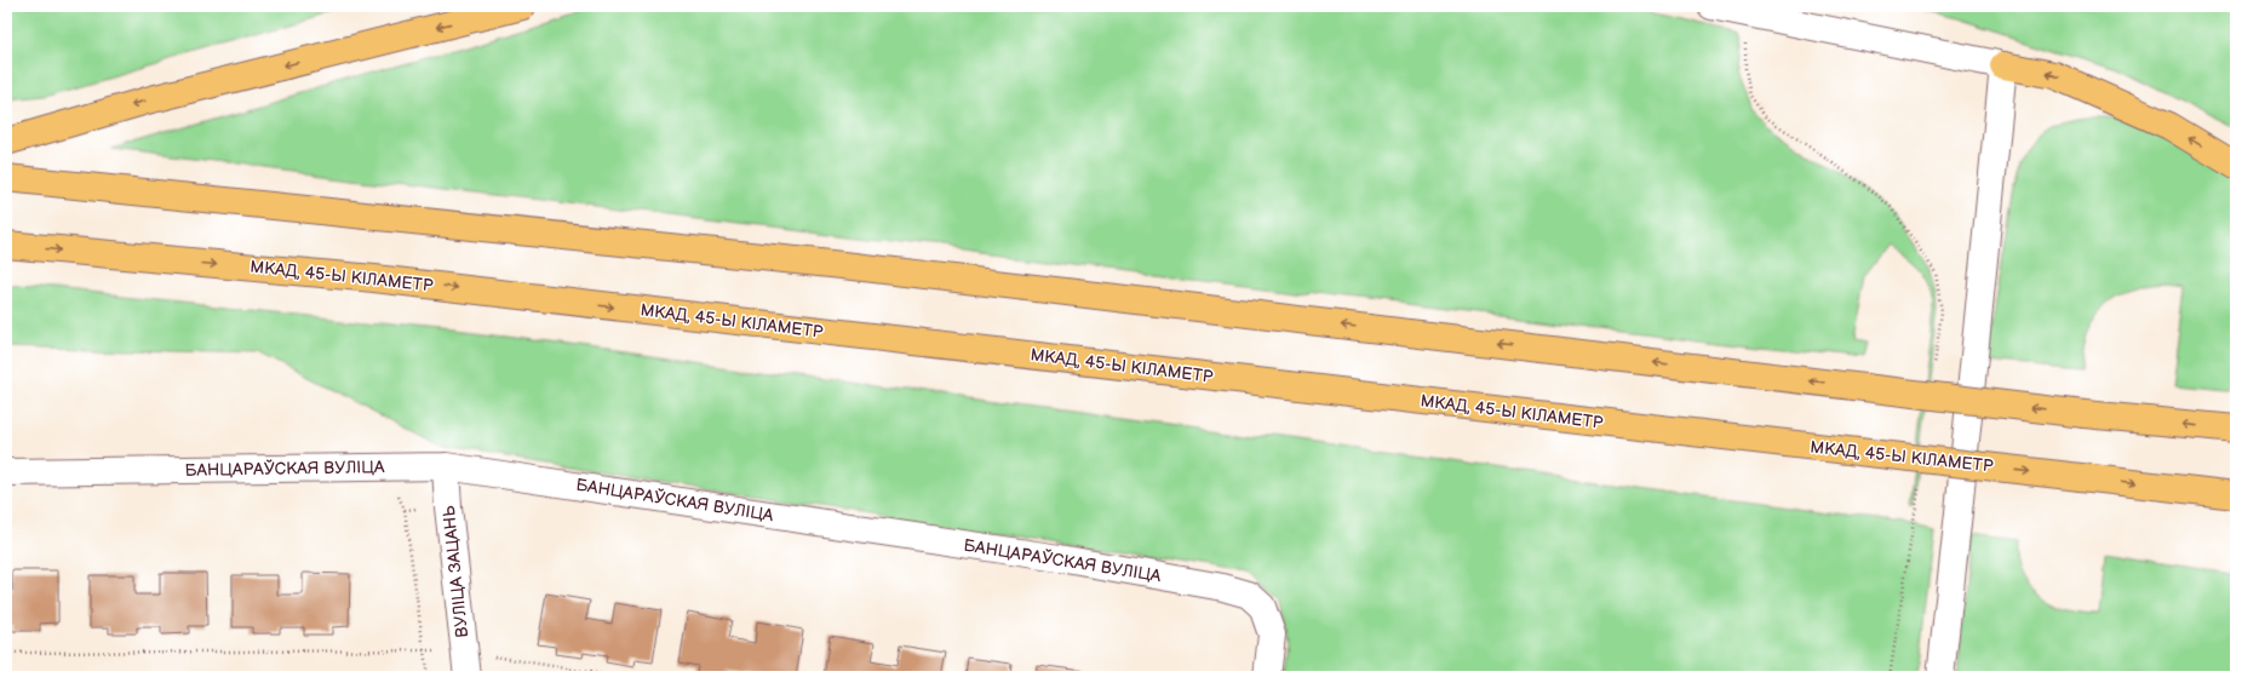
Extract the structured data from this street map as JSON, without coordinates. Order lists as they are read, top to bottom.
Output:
{
  "streets": {
    "highway": ["МКАД, 45-Ы КІЛАМЕТР"],
    "street": ["БАНЦАРАЎСКАЯ ВУЛІЦА", "ВУЛІЦА ЗАЦАНЬ"]
  },
  "crossings": [
    ["БАНЦАРАЎСКАЯ ВУЛІЦА", "ВУЛІЦА ЗАЦАНЬ"]
  ]
}
